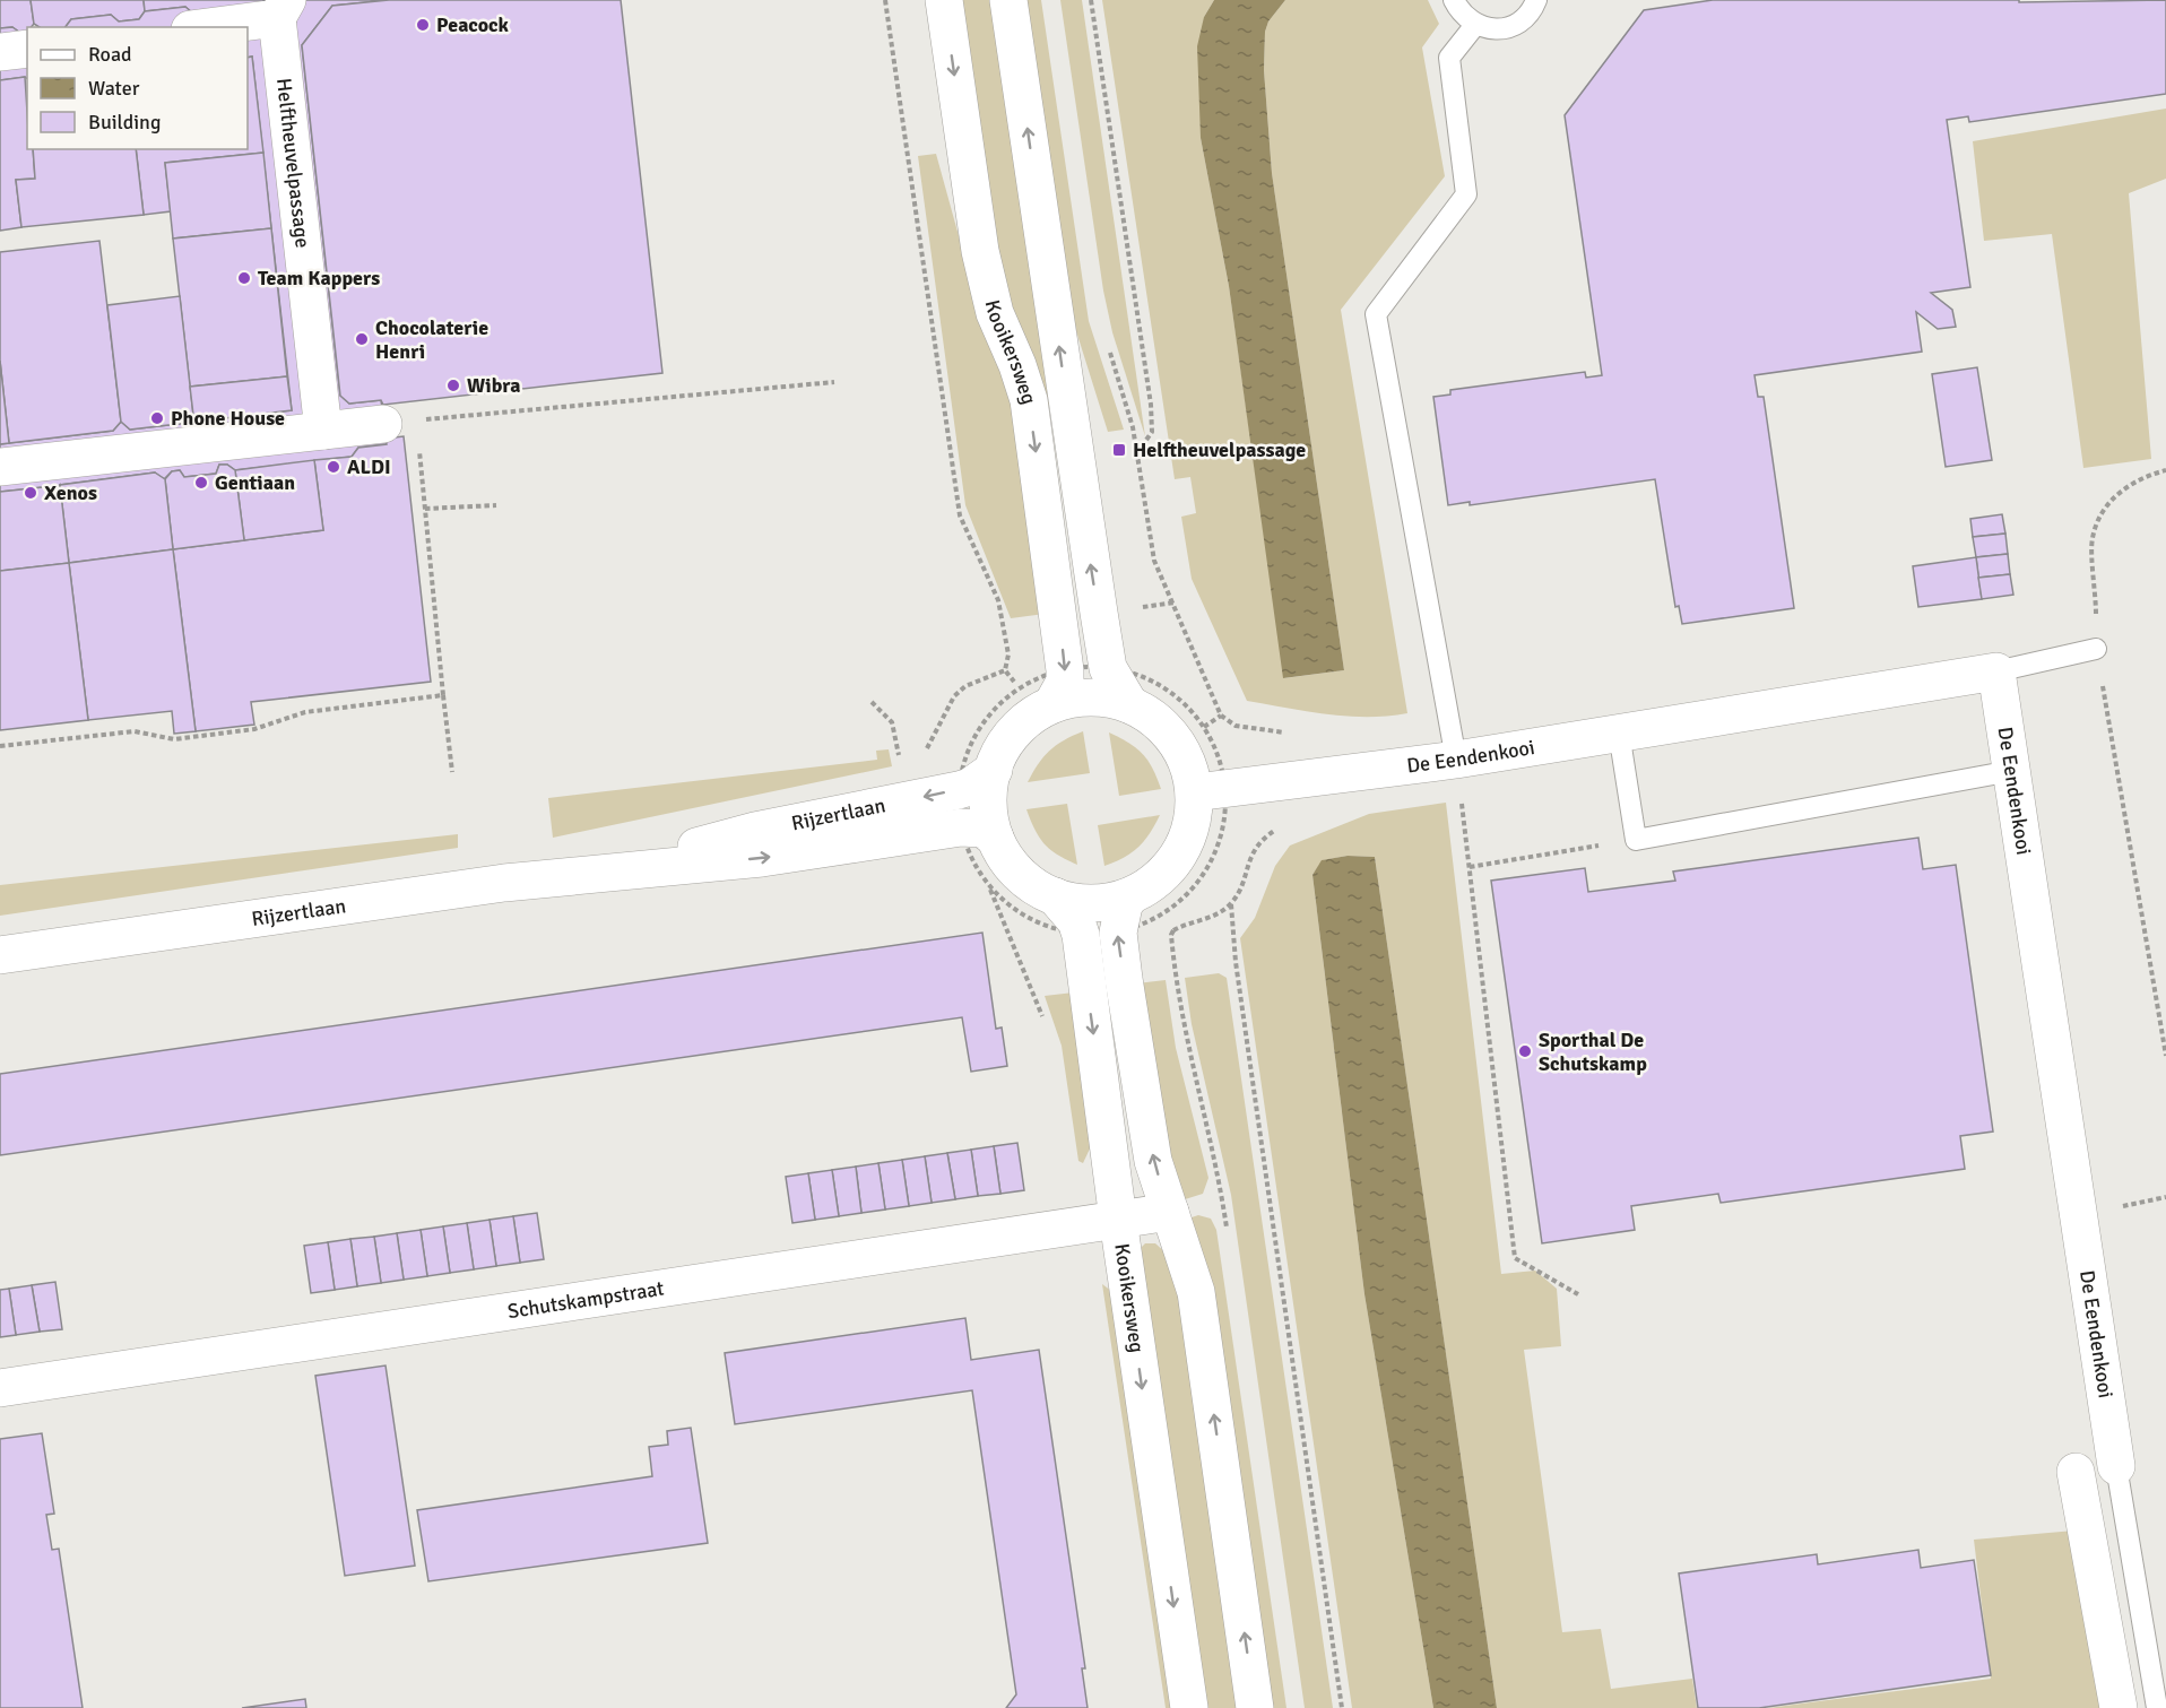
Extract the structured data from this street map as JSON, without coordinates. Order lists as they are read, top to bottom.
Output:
{
  "streets": {
    "street": [
      "Helftheuvelpassage",
      "Kooikersweg",
      "De Eendenkooi",
      "Rijzertlaan",
      "Schutskampstraat"
    ]
  },
  "crossings": [
    ["Kooikersweg", "De Eendenkooi"],
    ["Kooikersweg", "Rijzertlaan"],
    ["Kooikersweg", "Schutskampstraat"],
    ["De Eendenkooi", "Rijzertlaan"]
  ],
  "places": {
    "other": [
      "Peacock",
      "Team Kappers",
      "Chocolaterie Henri",
      "Wibra",
      "Phone House",
      "ALDI",
      "Gentiaan",
      "Xenos",
      "Sporthal De Schutskamp"
    ],
    "transit": ["Helftheuvelpassage"]
  },
  "legend": ["Road", "Water", "Building"]
}
